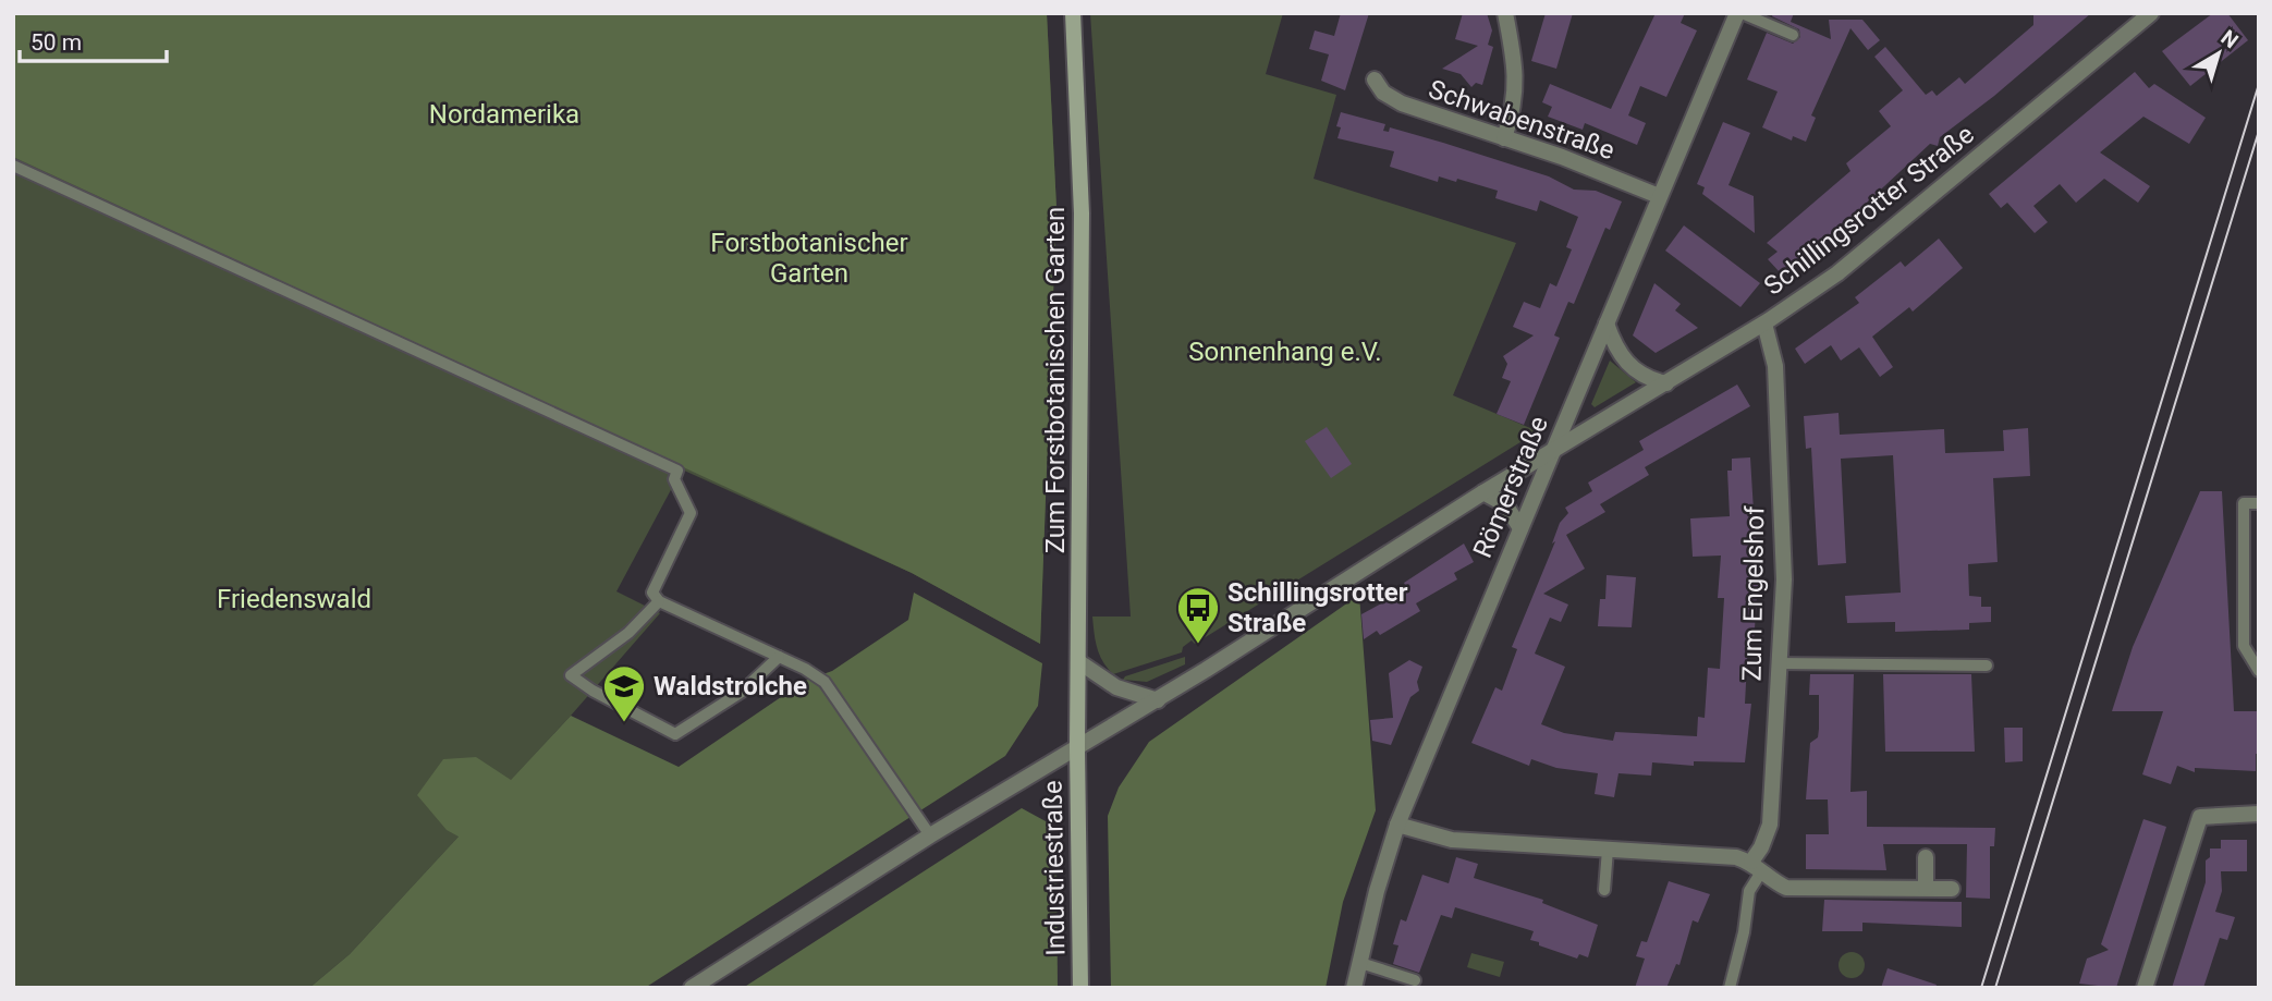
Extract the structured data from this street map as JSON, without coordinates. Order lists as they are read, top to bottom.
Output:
{
  "streets": {
    "main road": ["Zum Forstbotanischen Garten", "Industriestraße"],
    "street": [
      "Schwabenstraße",
      "Schillingsrotter Straße",
      "Römerstraße",
      "Zum Engelshof"
    ]
  },
  "crossings": [
    ["Schwabenstraße", "Römerstraße"],
    ["Schillingsrotter Straße", "Zum Forstbotanischen Garten"],
    ["Schillingsrotter Straße", "Römerstraße"],
    ["Schillingsrotter Straße", "Zum Engelshof"],
    ["Schillingsrotter Straße", "Industriestraße"],
    ["Zum Forstbotanischen Garten", "Industriestraße"]
  ],
  "parks": [
    "Nordamerika",
    "Forstbotanischer Garten",
    "Sonnenhang e.V.",
    "Friedenswald"
  ],
  "places": {
    "bus stop": ["Schillingsrotter Straße"],
    "school or university": ["Waldstrolche"]
  },
  "scale_bar": "50 m",
  "north": "top right"
}
